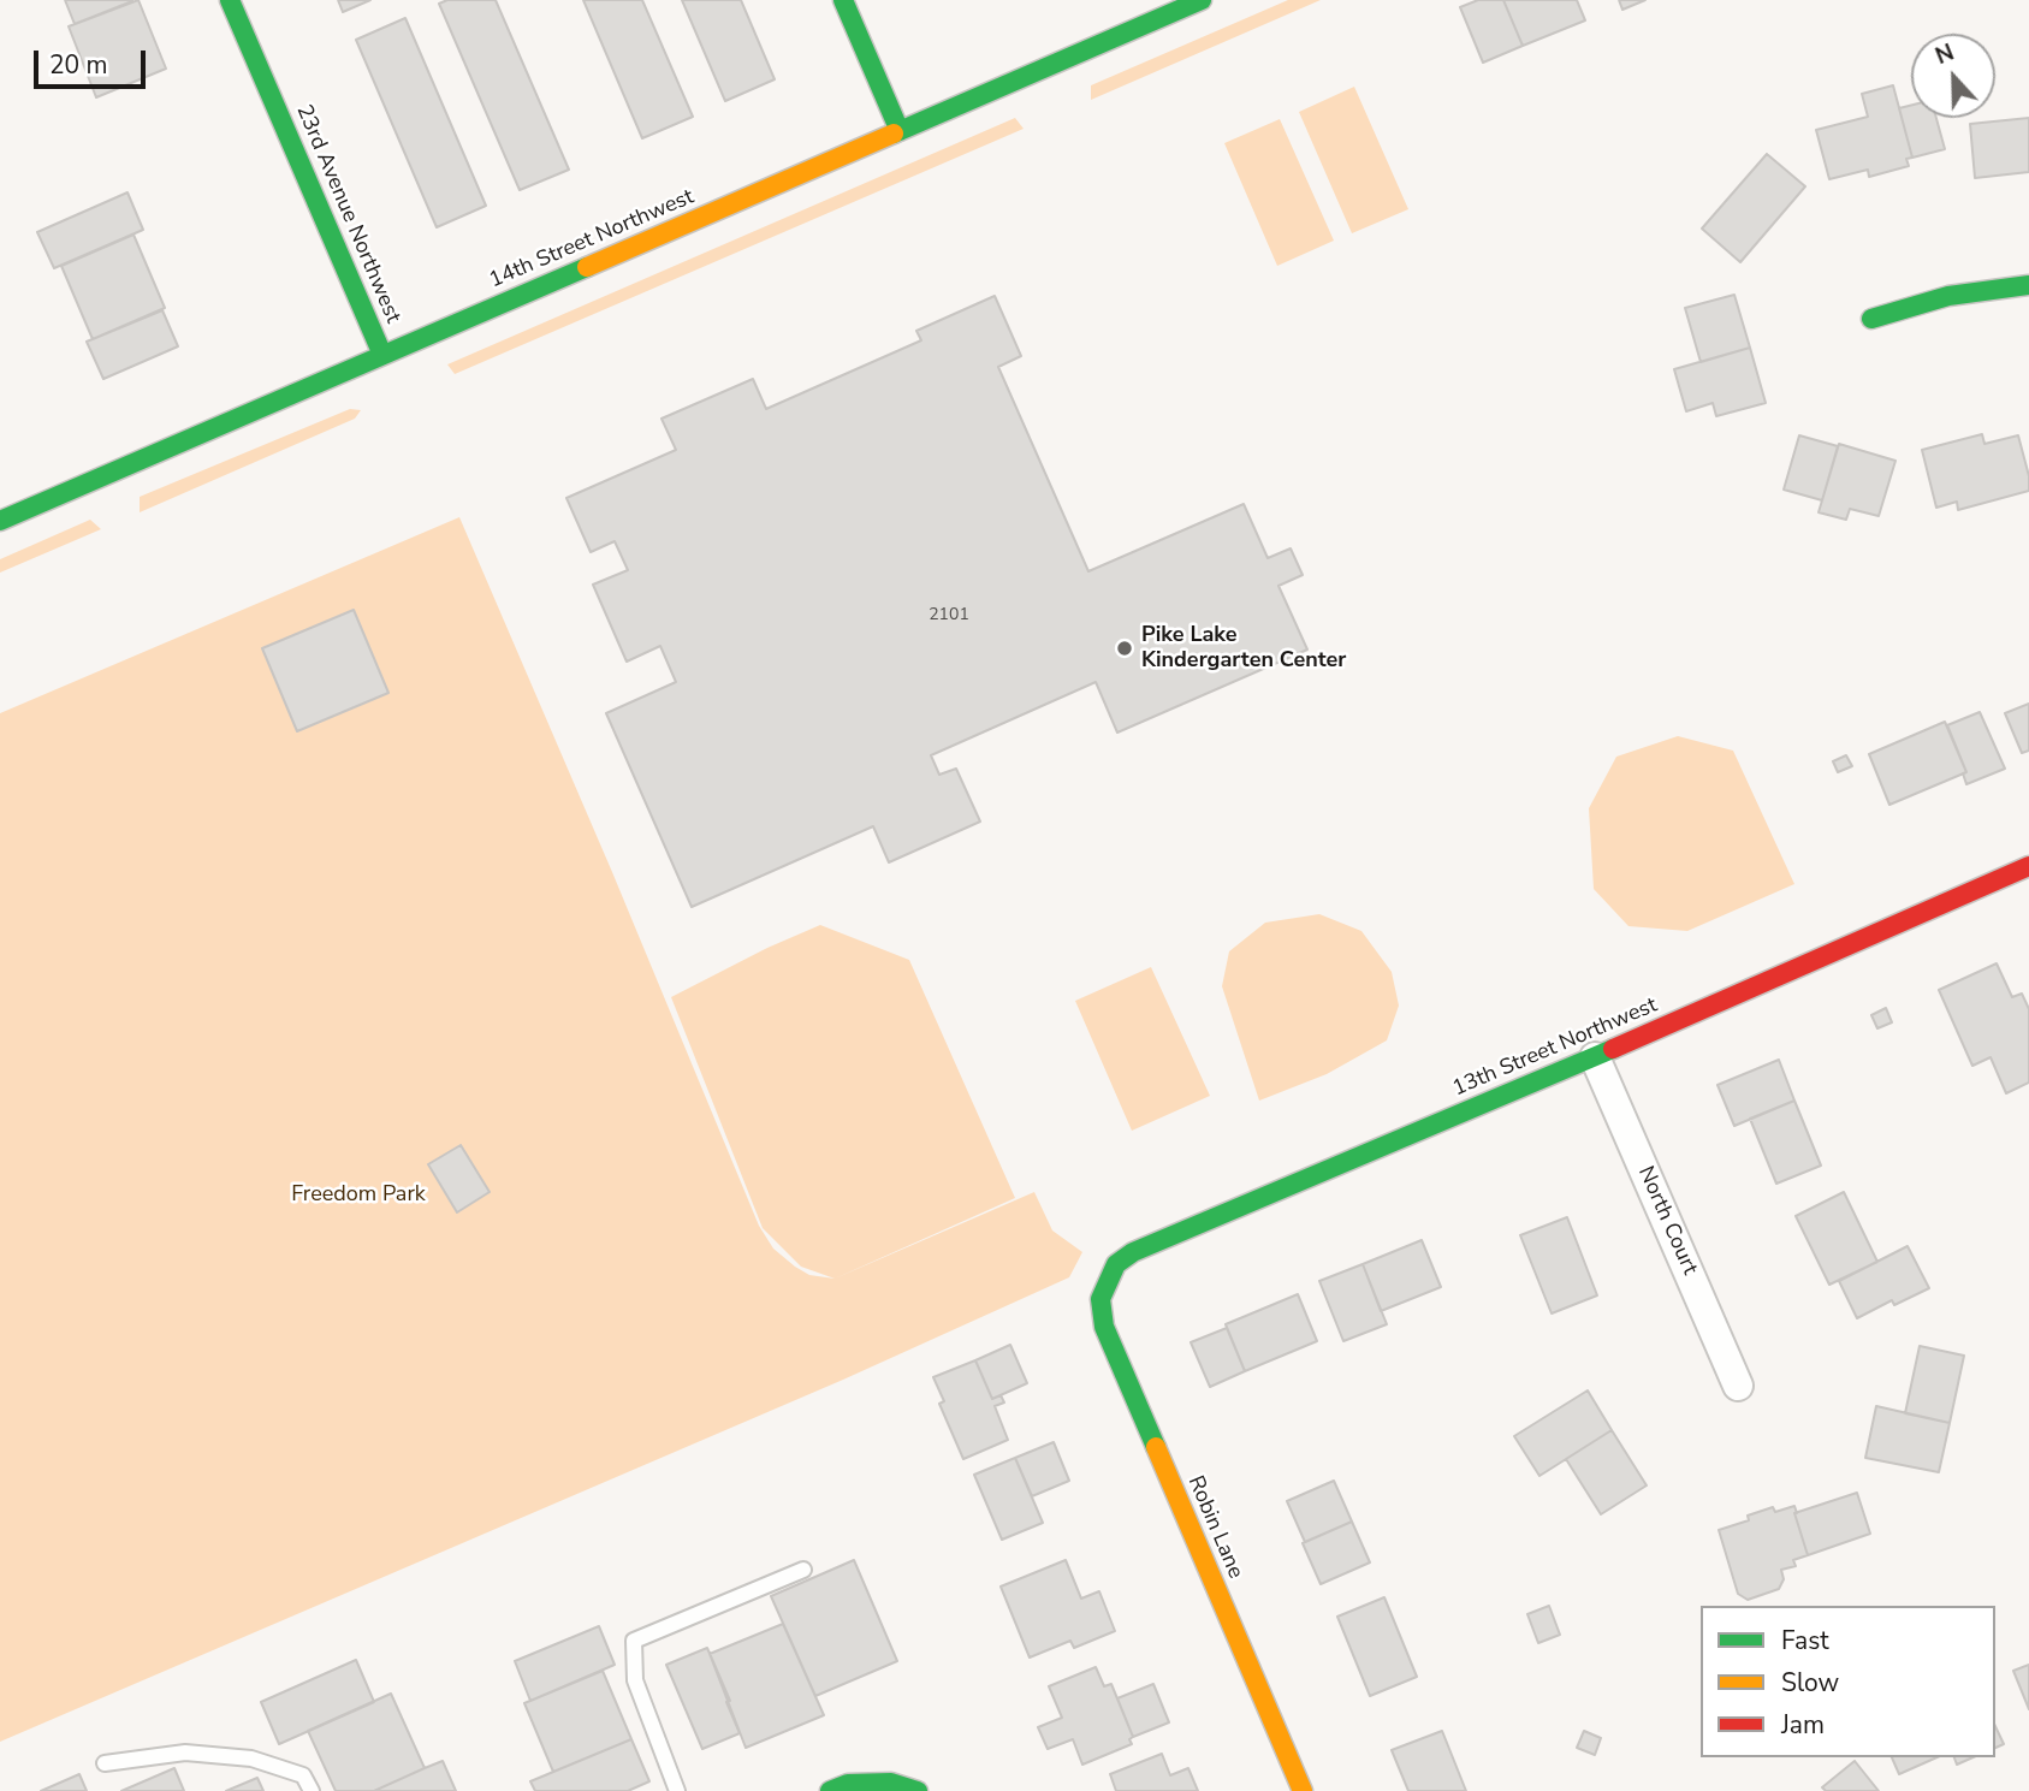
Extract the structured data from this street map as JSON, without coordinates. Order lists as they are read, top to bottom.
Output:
{
  "streets": {
    "street": [
      "23rd Avenue Northwest",
      "14th Street Northwest",
      "13th Street Northwest",
      "North Court",
      "Robin Lane"
    ]
  },
  "crossings": [
    ["23rd Avenue Northwest", "14th Street Northwest"],
    ["13th Street Northwest", "North Court"],
    ["13th Street Northwest", "Robin Lane"]
  ],
  "parks": ["Freedom Park"],
  "places": ["Pike Lake Kindergarten Center"],
  "house_numbers": ["2101"],
  "legend": ["Fast", "Slow", "Jam"],
  "scale_bar": "20 m",
  "north": "top"
}
